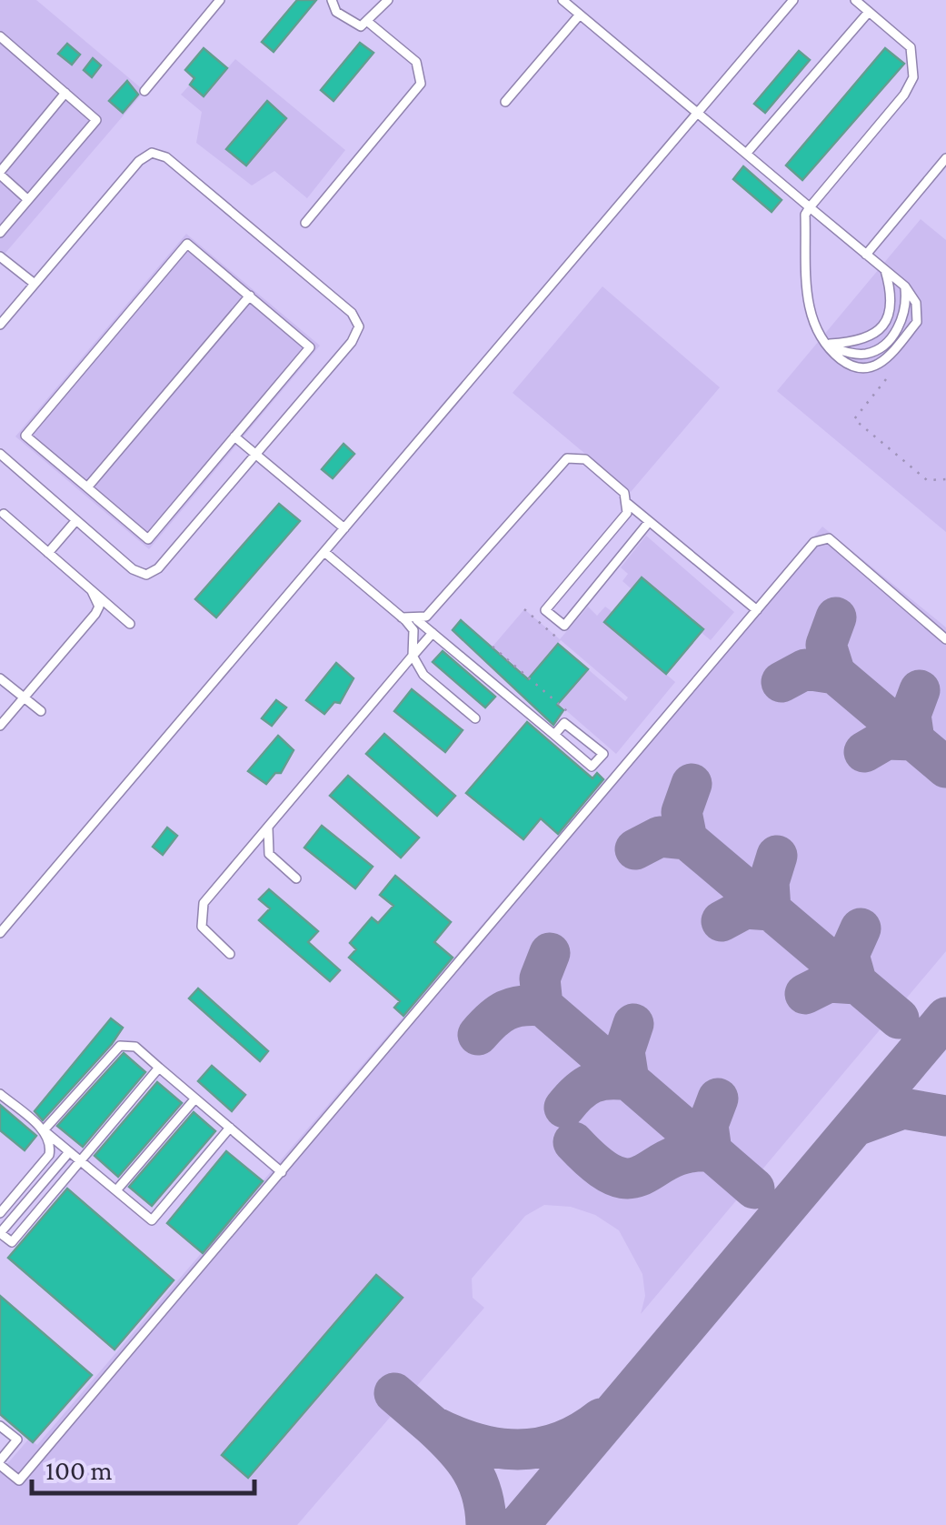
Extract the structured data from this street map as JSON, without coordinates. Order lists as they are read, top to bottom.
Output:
{
  "scale_bar": "100 m"
}
